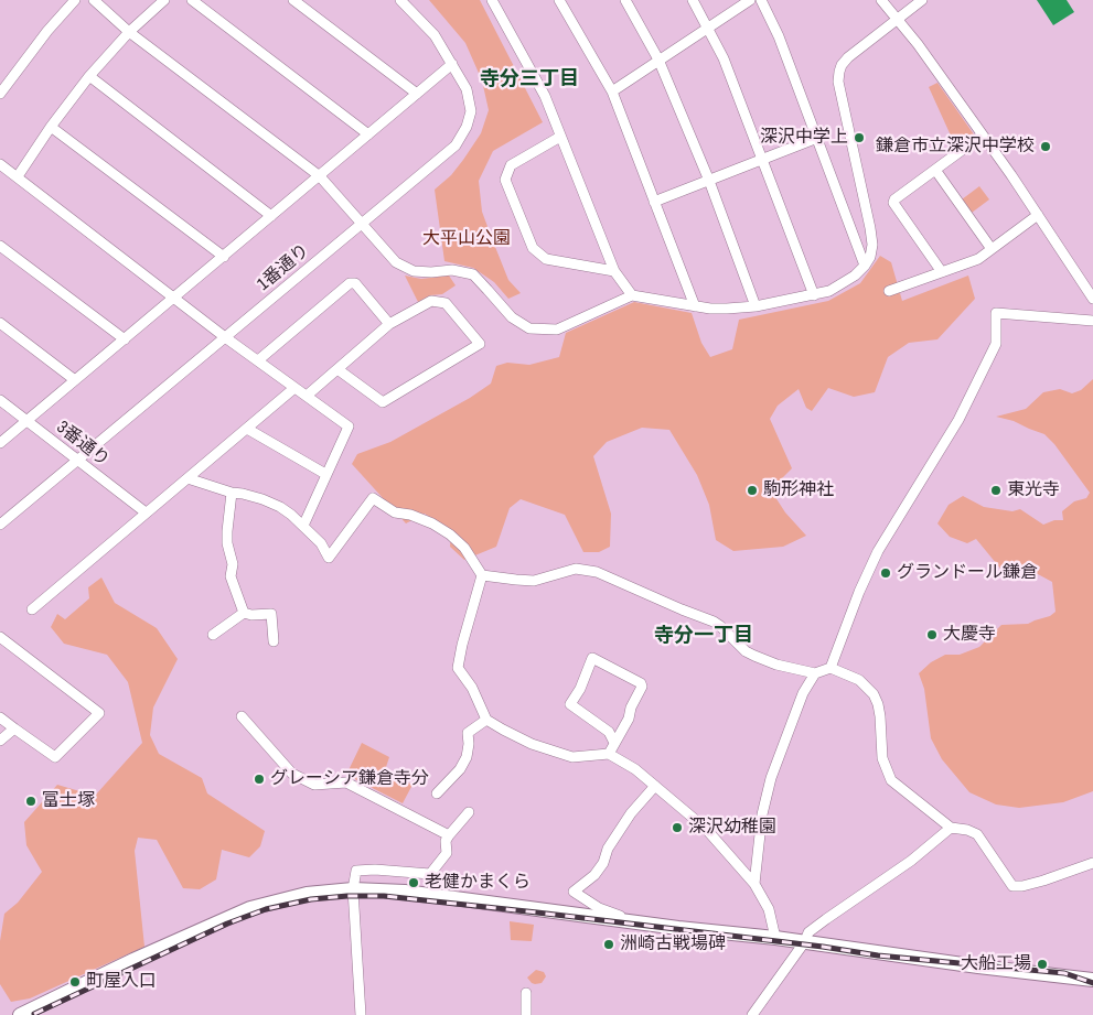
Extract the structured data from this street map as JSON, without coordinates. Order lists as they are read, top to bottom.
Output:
{
  "streets": {
    "street": ["1番通り", "3番通り"]
  },
  "crossings": [
    ["1番通り", "3番通り"]
  ],
  "districts": ["寺分三丁目", "寺分一丁目"],
  "parks": ["大平山公園"],
  "places": [
    "深沢中学上",
    "鎌倉市立深沢中学校",
    "駒形神社",
    "東光寺",
    "グランドール鎌倉",
    "大慶寺",
    "グレーシア鎌倉寺分",
    "富士塚",
    "深沢幼稚園",
    "老健かまくら",
    "洲崎古戦場碑",
    "大船工場",
    "町屋入口"
  ]
}
